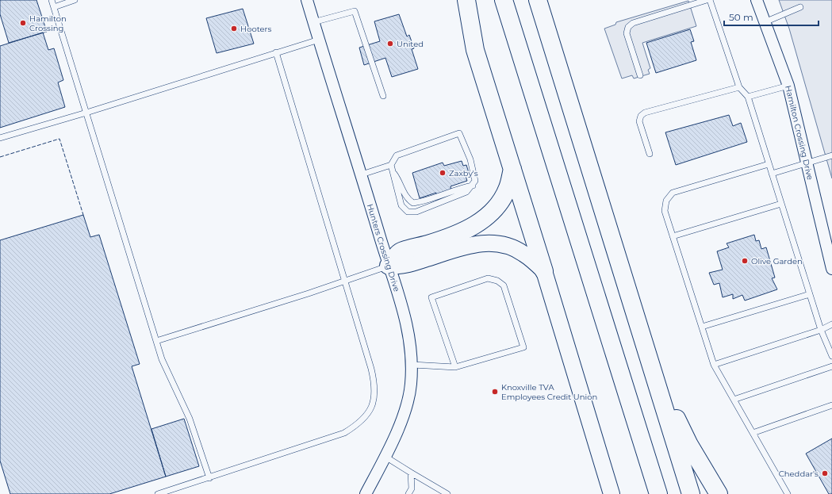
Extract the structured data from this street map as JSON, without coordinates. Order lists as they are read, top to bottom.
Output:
{
  "streets": {
    "street": ["Hamilton Crossing Drive", "Hunters Crossing Drive"]
  },
  "places": [
    "Hamilton Crossing",
    "Hooters",
    "United",
    "Zaxby's",
    "Olive Garden",
    "Knoxville TVA Employees Credit Union",
    "Cheddar's"
  ],
  "scale_bar": "50 m"
}
